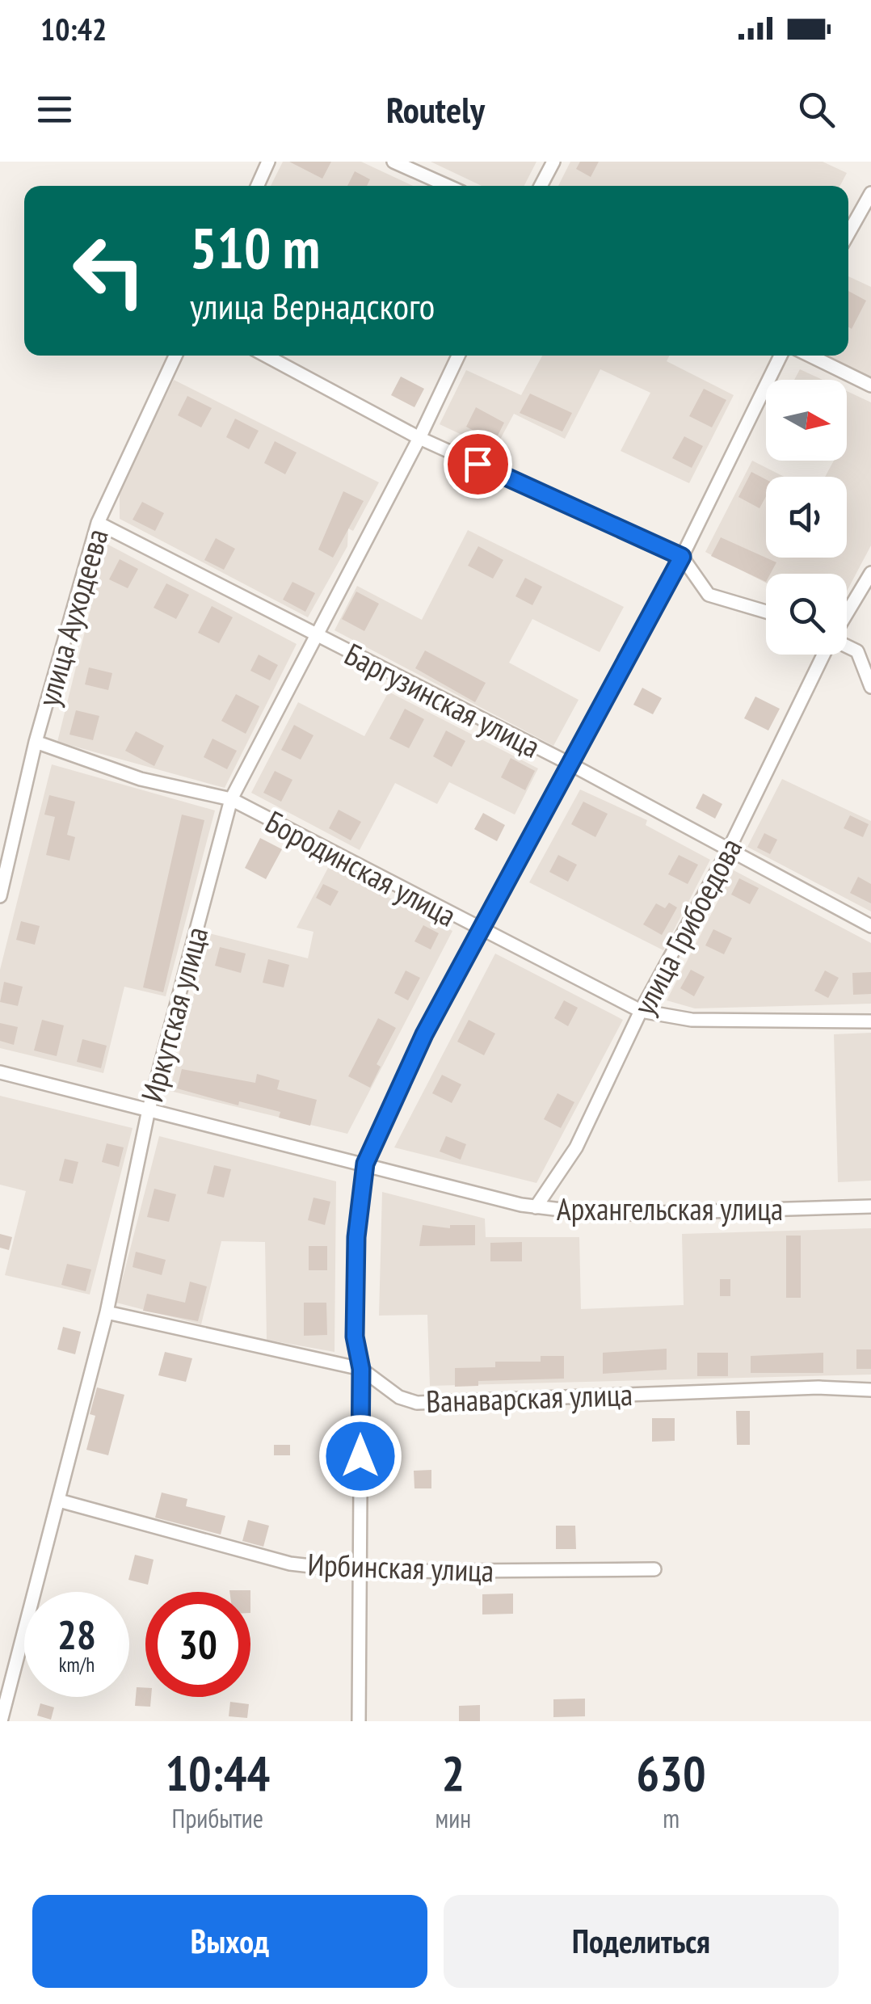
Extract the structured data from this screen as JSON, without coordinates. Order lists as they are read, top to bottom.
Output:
{
  "streets": {
    "street": [
      "улица Ауходеева",
      "Баргузинская улица",
      "Бородинская улица",
      "улица Грибоедова",
      "Иркутская улица",
      "Архангельская улица",
      "Ванаварская улица",
      "Ирбинская улица"
    ]
  },
  "crossings": [
    ["улица Ауходеева", "Баргузинская улица"],
    ["улица Ауходеева", "Бородинская улица"],
    ["Баргузинская улица", "улица Грибоедова"],
    ["Баргузинская улица", "Иркутская улица"],
    ["Бородинская улица", "улица Грибоедова"],
    ["Бородинская улица", "Иркутская улица"],
    ["улица Грибоедова", "Архангельская улица"],
    ["Иркутская улица", "Архангельская улица"],
    ["Иркутская улица", "Ванаварская улица"],
    ["Иркутская улица", "Ирбинская улица"]
  ],
  "north": "right",
  "page": {
    "status": "10:42",
    "header": "Routely",
    "turn": ["510 m", "улица Вернадского"],
    "speed": "28 km/h",
    "limit": "30",
    "eta": [
      "10:44",
      "Прибытие",
      "2",
      "мин",
      "630",
      "m"
    ],
    "buttons": ["Выход", "Поделиться"]
  }
}
